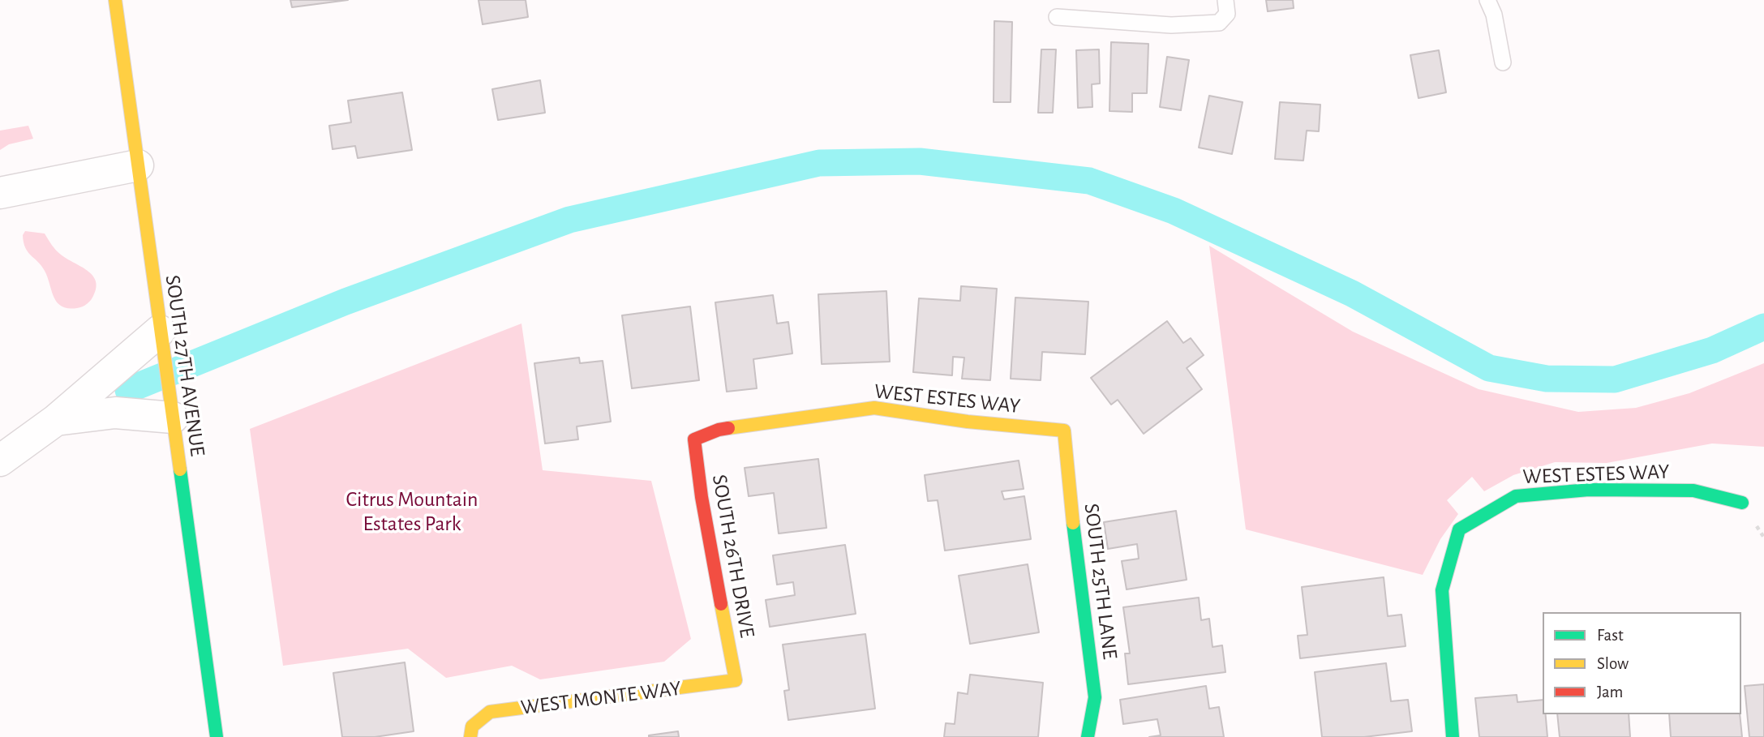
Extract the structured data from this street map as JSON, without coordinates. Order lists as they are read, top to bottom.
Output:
{
  "streets": {
    "street": [
      "SOUTH 27TH AVENUE",
      "WEST ESTES WAY",
      "SOUTH 26TH DRIVE",
      "SOUTH 25TH LANE",
      "WEST MONTE WAY"
    ]
  },
  "crossings": [
    ["WEST ESTES WAY", "SOUTH 26TH DRIVE"],
    ["WEST ESTES WAY", "SOUTH 25TH LANE"],
    ["SOUTH 26TH DRIVE", "WEST MONTE WAY"]
  ],
  "parks": ["Citrus Mountain Estates Park"],
  "legend": ["Fast", "Slow", "Jam"]
}
